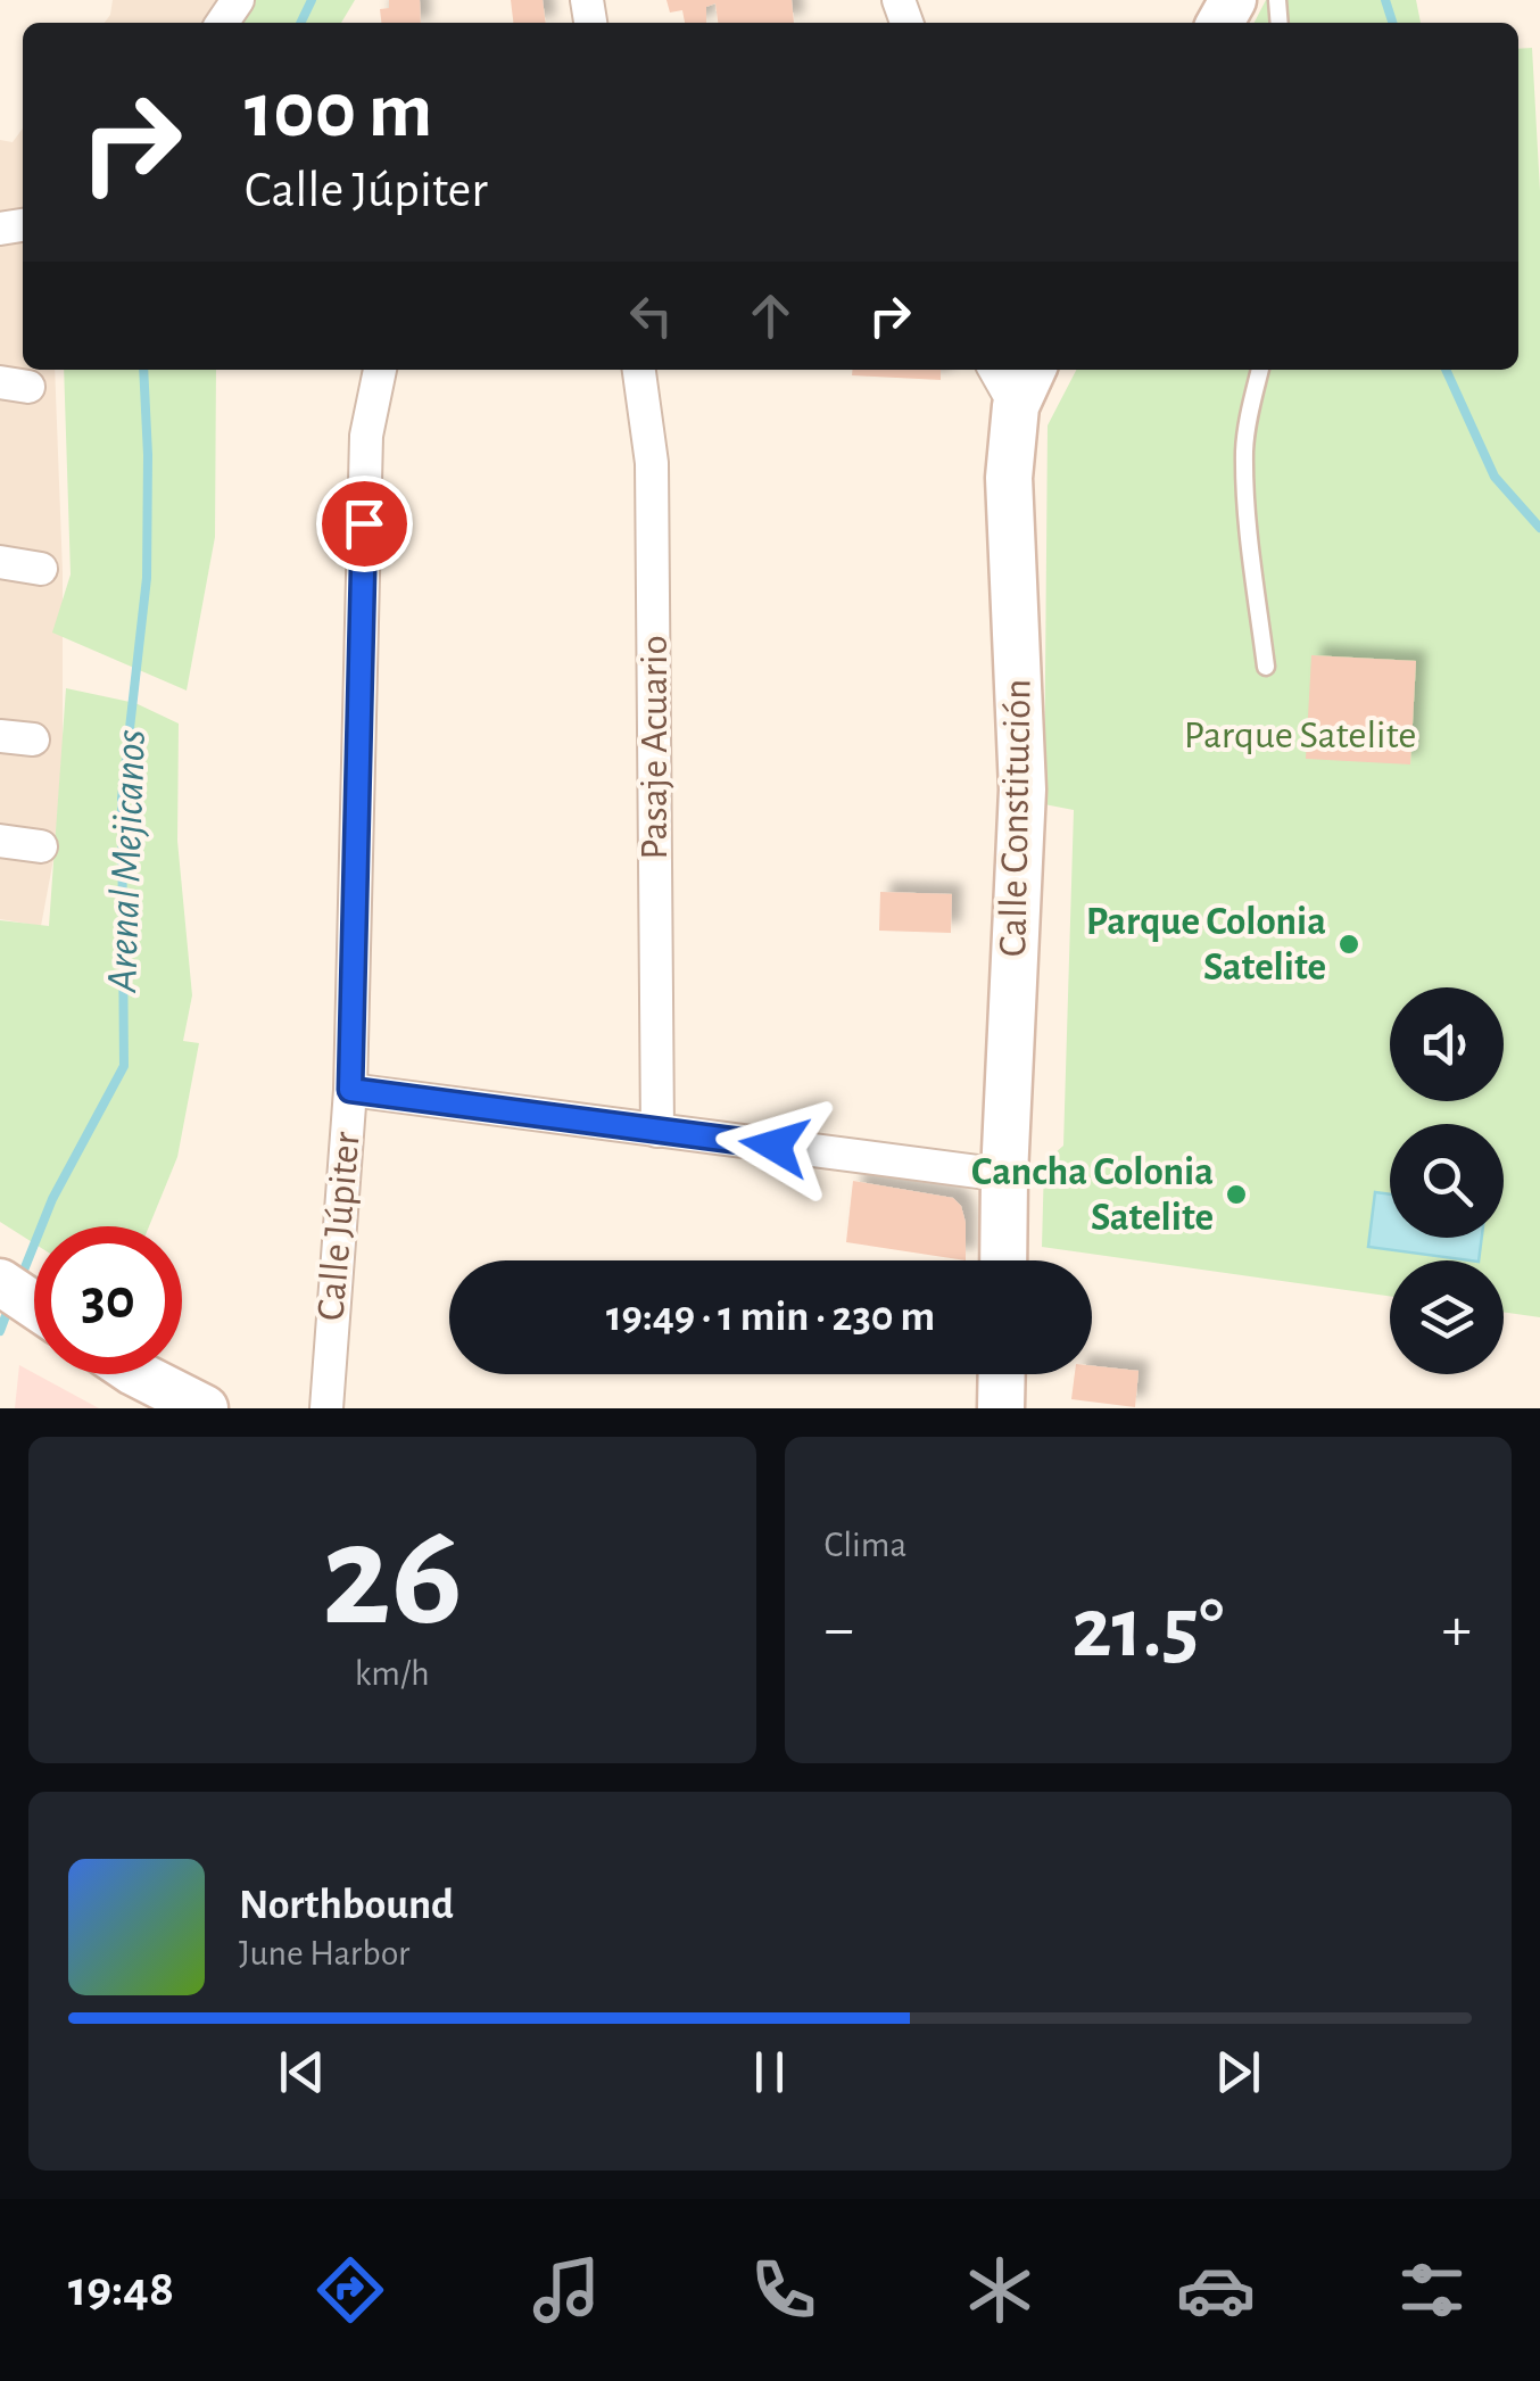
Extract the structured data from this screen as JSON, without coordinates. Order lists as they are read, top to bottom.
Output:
{
  "streets": {
    "main road": ["Calle Constitución"],
    "street": ["Pasaje Acuario", "Calle Júpiter"]
  },
  "water": ["Arenal Mejicanos"],
  "parks": ["Parque Satelite"],
  "places": ["Parque Colonia Satelite", "Cancha Colonia Satelite"],
  "page": {
    "turn": ["100 m", "Calle Júpiter"],
    "limit": "30",
    "trip": "19:49 · 1 min · 230 m",
    "tile": [
      ["26", "km/h"],
      "Clima"
    ],
    "heat": ["−", "21.5°", "+"],
    "song": ["Northbound", "June Harbor"],
    "tabs": "19:48"
  }
}
